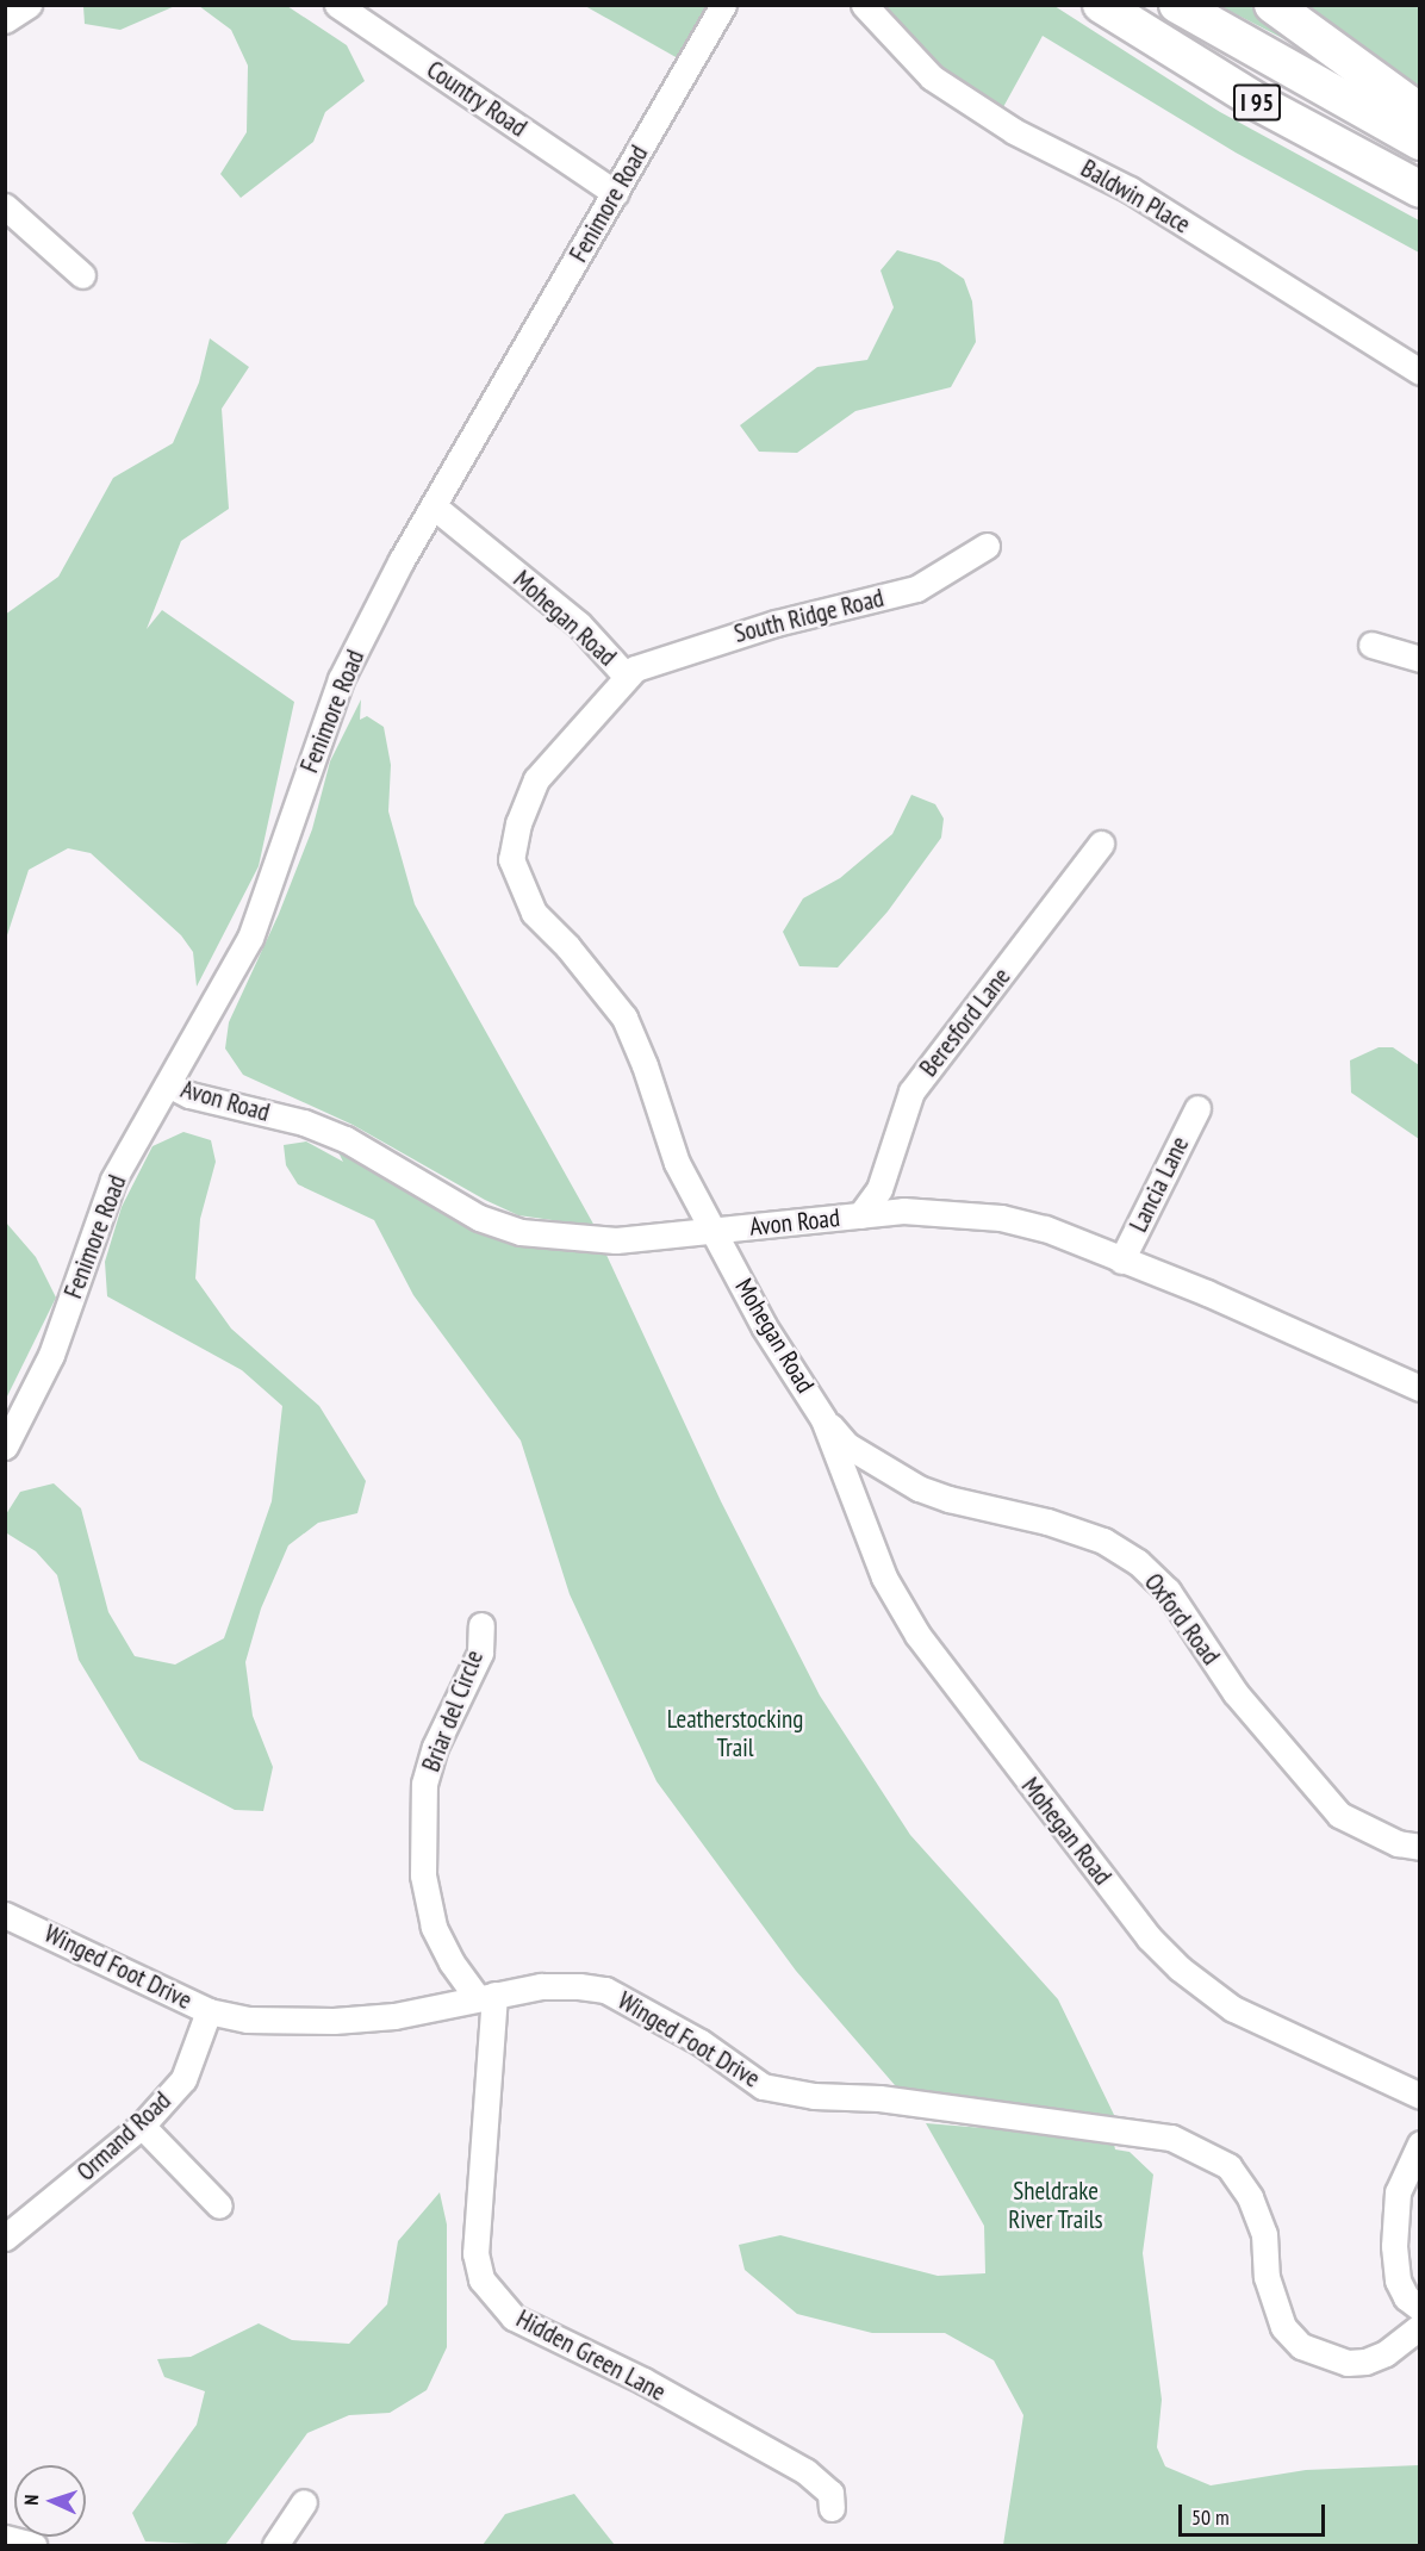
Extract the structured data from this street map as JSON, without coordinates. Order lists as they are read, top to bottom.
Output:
{
  "streets": {
    "highway": ["I 95"],
    "street": [
      "Country Road",
      "Baldwin Place",
      "Fenimore Road",
      "South Ridge Road",
      "Mohegan Road",
      "Beresford Lane",
      "Avon Road",
      "Lancia Lane",
      "Oxford Road",
      "Briar del Circle",
      "Winged Foot Drive",
      "Ormand Road",
      "Hidden Green Lane"
    ]
  },
  "crossings": [
    ["Country Road", "Fenimore Road"],
    ["Fenimore Road", "Mohegan Road"],
    ["Fenimore Road", "Avon Road"],
    ["South Ridge Road", "Mohegan Road"],
    ["Mohegan Road", "Avon Road"],
    ["Mohegan Road", "Oxford Road"],
    ["Beresford Lane", "Avon Road"],
    ["Avon Road", "Lancia Lane"],
    ["Briar del Circle", "Winged Foot Drive"],
    ["Briar del Circle", "Hidden Green Lane"],
    ["Winged Foot Drive", "Ormand Road"],
    ["Winged Foot Drive", "Hidden Green Lane"]
  ],
  "parks": ["Leatherstocking Trail", "Sheldrake River Trails"],
  "scale_bar": "50 m",
  "north": "left"
}
